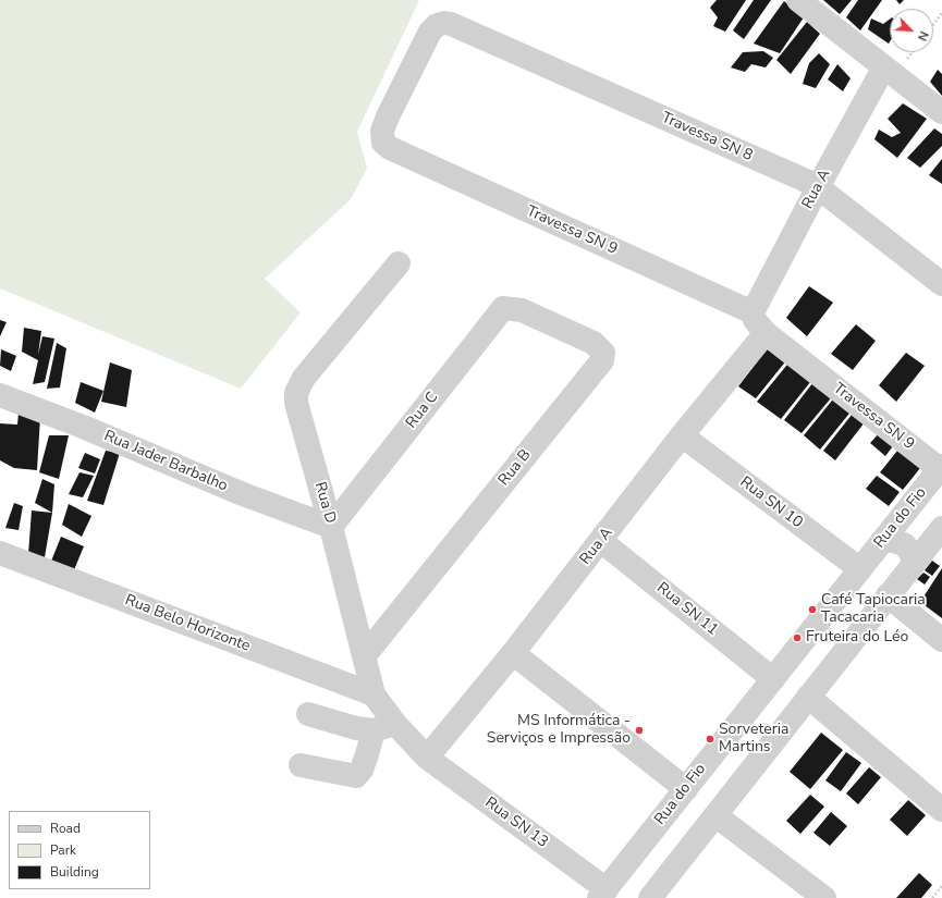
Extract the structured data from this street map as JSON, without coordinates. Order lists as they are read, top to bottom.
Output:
{
  "streets": {
    "street": [
      "Travessa SN 8",
      "Rua A",
      "Travessa SN 9",
      "Rua C",
      "Rua Jader Barbalho",
      "Rua B",
      "Rua D",
      "Rua SN 10",
      "Rua do Fio",
      "Rua SN 11",
      "Rua Belo Horizonte",
      "Rua SN 13"
    ]
  },
  "crossings": [
    ["Travessa SN 8", "Rua A"],
    ["Travessa SN 8", "Travessa SN 9"],
    ["Rua A", "Travessa SN 9"],
    ["Rua A", "Rua D"],
    ["Rua A", "Rua SN 10"],
    ["Rua A", "Rua SN 11"],
    ["Rua A", "Rua SN 13"],
    ["Travessa SN 9", "Rua do Fio"],
    ["Rua C", "Rua Jader Barbalho"],
    ["Rua C", "Rua B"],
    ["Rua C", "Rua D"],
    ["Rua Jader Barbalho", "Rua D"],
    ["Rua B", "Rua D"],
    ["Rua D", "Rua Belo Horizonte"],
    ["Rua D", "Rua SN 13"],
    ["Rua SN 10", "Rua do Fio"],
    ["Rua do Fio", "Rua SN 11"],
    ["Rua do Fio", "Rua SN 13"]
  ],
  "places": [
    "Café Tapiocaria Tacacaria",
    "Fruteira do Léo",
    "MS Informática - Serviços e Impressão",
    "Sorveteria Martins"
  ],
  "legend": ["Road", "Park", "Building"],
  "north": "bottom right"
}
